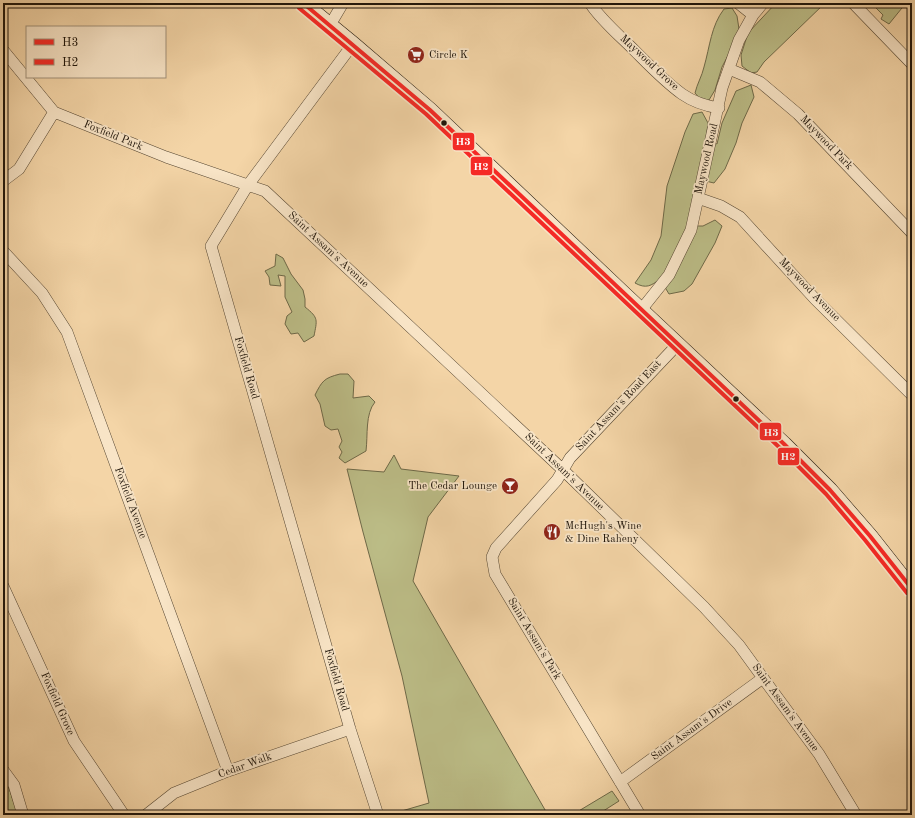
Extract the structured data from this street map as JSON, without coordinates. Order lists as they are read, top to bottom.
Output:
{
  "streets": {
    "street": [
      "Maywood Grove",
      "Foxfield Park",
      "Maywood Park",
      "Maywood Road",
      "Saint Assam's Avenue",
      "Maywood Avenue",
      "Foxfield Road",
      "Saint Assam's Road East",
      "Foxfield Avenue",
      "Saint Assam's Park",
      "Foxfield Grove",
      "Saint Assam's Drive",
      "Cedar Walk"
    ]
  },
  "crossings": [
    ["Maywood Grove", "Maywood Road"],
    ["Foxfield Park", "Saint Assam's Avenue"],
    ["Foxfield Park", "Foxfield Road"],
    ["Maywood Park", "Maywood Road"],
    ["Maywood Road", "Maywood Avenue"],
    ["Saint Assam's Avenue", "Foxfield Road"],
    ["Saint Assam's Avenue", "Saint Assam's Road East"],
    ["Saint Assam's Avenue", "Saint Assam's Park"],
    ["Saint Assam's Avenue", "Saint Assam's Drive"],
    ["Foxfield Road", "Cedar Walk"],
    ["Saint Assam's Road East", "Saint Assam's Park"],
    ["Foxfield Avenue", "Cedar Walk"],
    ["Saint Assam's Park", "Saint Assam's Drive"]
  ],
  "places": {
    "supermarket": ["Circle K"],
    "bar": ["The Cedar Lounge"],
    "restaurant": ["McHugh's Wine & Dine Raheny"]
  },
  "lines": ["transit line H3", "transit line H2"],
  "legend": ["H3", "H2"]
}
